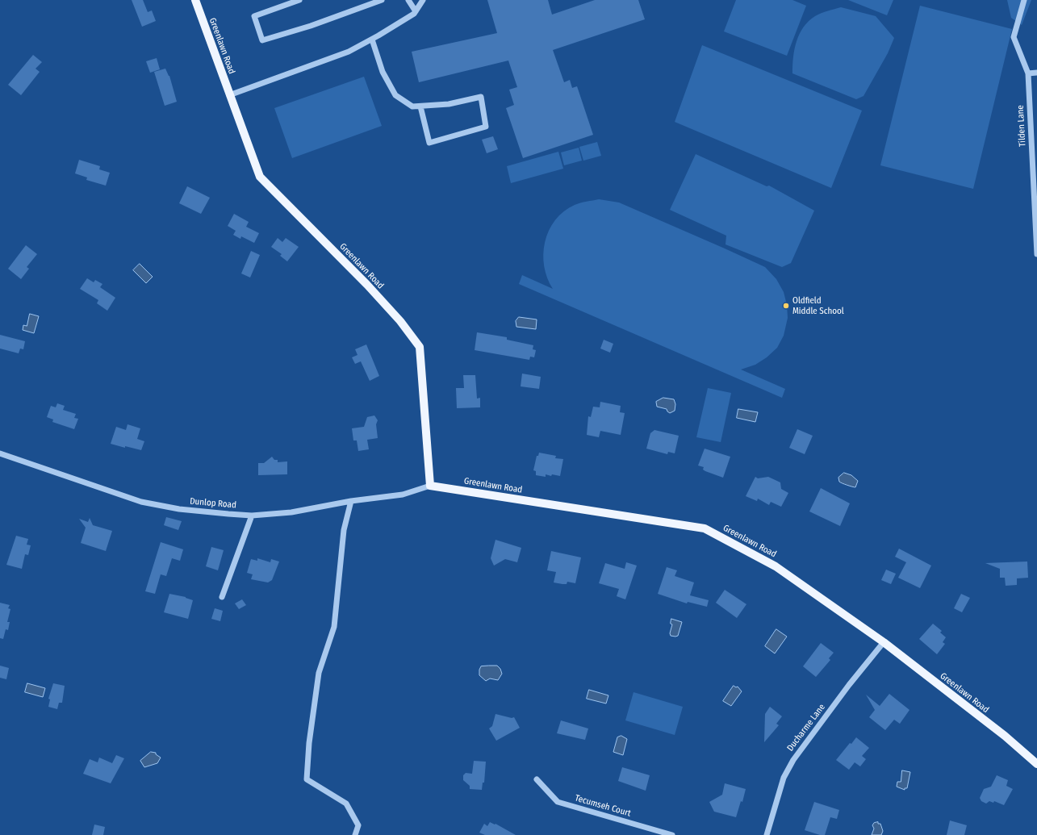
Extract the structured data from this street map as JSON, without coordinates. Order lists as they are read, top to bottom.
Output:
{
  "streets": {
    "main road": ["Greenlawn Road"],
    "street": [
      "Tilden Lane",
      "Dunlop Road",
      "Ducharme Lane",
      "Tecumseh Court"
    ]
  },
  "crossings": [
    ["Greenlawn Road", "Dunlop Road"],
    ["Greenlawn Road", "Ducharme Lane"]
  ],
  "places": ["Oldfield Middle School"]
}
